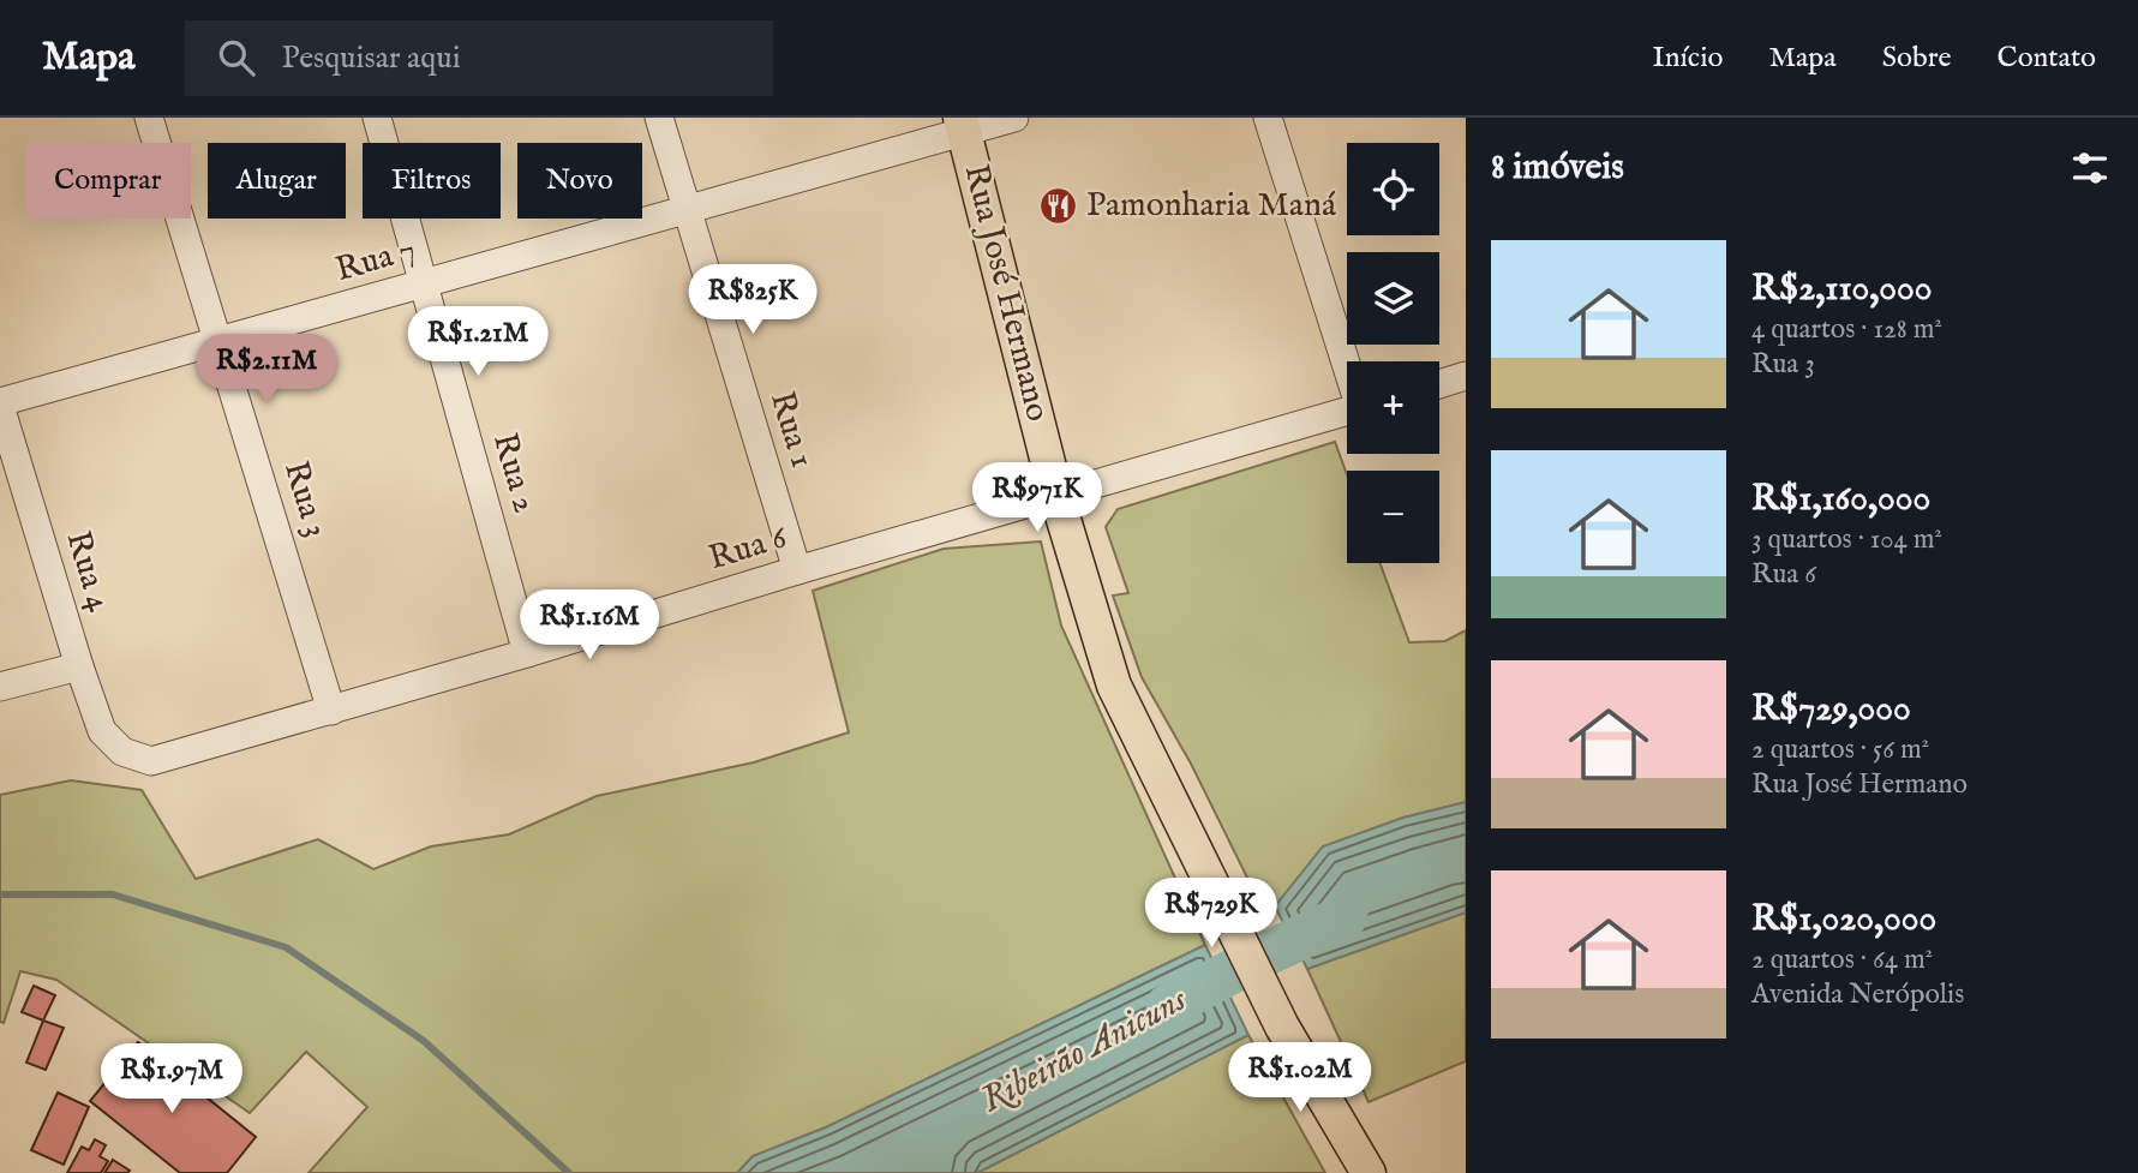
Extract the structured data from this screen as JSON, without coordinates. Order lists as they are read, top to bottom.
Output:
{
  "streets": {
    "main road": ["Rua José Hermano"],
    "street": [
      "Rua 7",
      "Rua 1",
      "Rua 2",
      "Rua 3",
      "Rua 6",
      "Rua 4"
    ]
  },
  "crossings": [
    ["Rua 7", "Rua José Hermano"],
    ["Rua 7", "Rua 1"],
    ["Rua 7", "Rua 2"],
    ["Rua 7", "Rua 3"],
    ["Rua 7", "Rua 4"],
    ["Rua José Hermano", "Rua 6"],
    ["Rua 1", "Rua 6"],
    ["Rua 2", "Rua 6"],
    ["Rua 3", "Rua 6"],
    ["Rua 6", "Rua 4"]
  ],
  "water": ["Ribeirão Anicuns"],
  "places": {
    "restaurant": ["Pamonharia Maná"]
  },
  "page": {
    "header": "Mapa",
    "search": "Pesquisar aqui",
    "nav": [
      "Início",
      "Mapa",
      "Sobre",
      "Contato"
    ],
    "heading": "8 imóveis",
    "map_buttons": ["+", "−"],
    "chip": [
      "Comprar",
      "Alugar",
      "Filtros",
      "Novo"
    ],
    "list": [
      {
        "name": "R$2,110,000",
        "note": "4 quartos · 128 m² · Rua 3"
      },
      {
        "name": "R$1,160,000",
        "note": "3 quartos · 104 m² · Rua 6"
      },
      {
        "name": "R$729,000",
        "note": "2 quartos · 56 m² · Rua José Hermano"
      },
      {
        "name": "R$1,020,000",
        "note": "2 quartos · 64 m² · Avenida Nerópolis"
      }
    ],
    "price": [
      "R$825K",
      "R$1.21M",
      "R$2.11M",
      "R$971K",
      "R$1.16M",
      "R$729K",
      "R$1.02M",
      "R$1.97M"
    ]
  }
}
